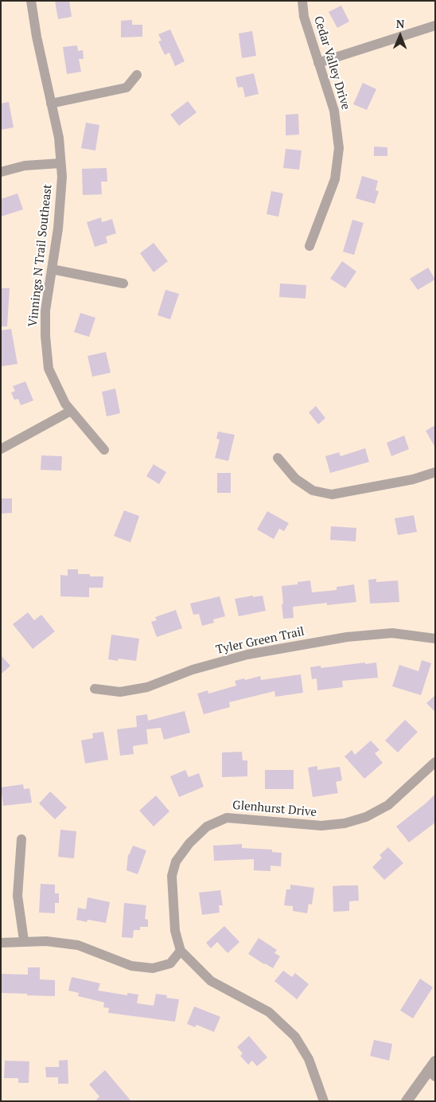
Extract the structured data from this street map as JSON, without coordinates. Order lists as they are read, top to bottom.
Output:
{
  "streets": {
    "street": [
      "Cedar Valley Drive",
      "Vinnings N Trail Southeast",
      "Tyler Green Trail",
      "Glenhurst Drive"
    ]
  },
  "north": "top"
}
